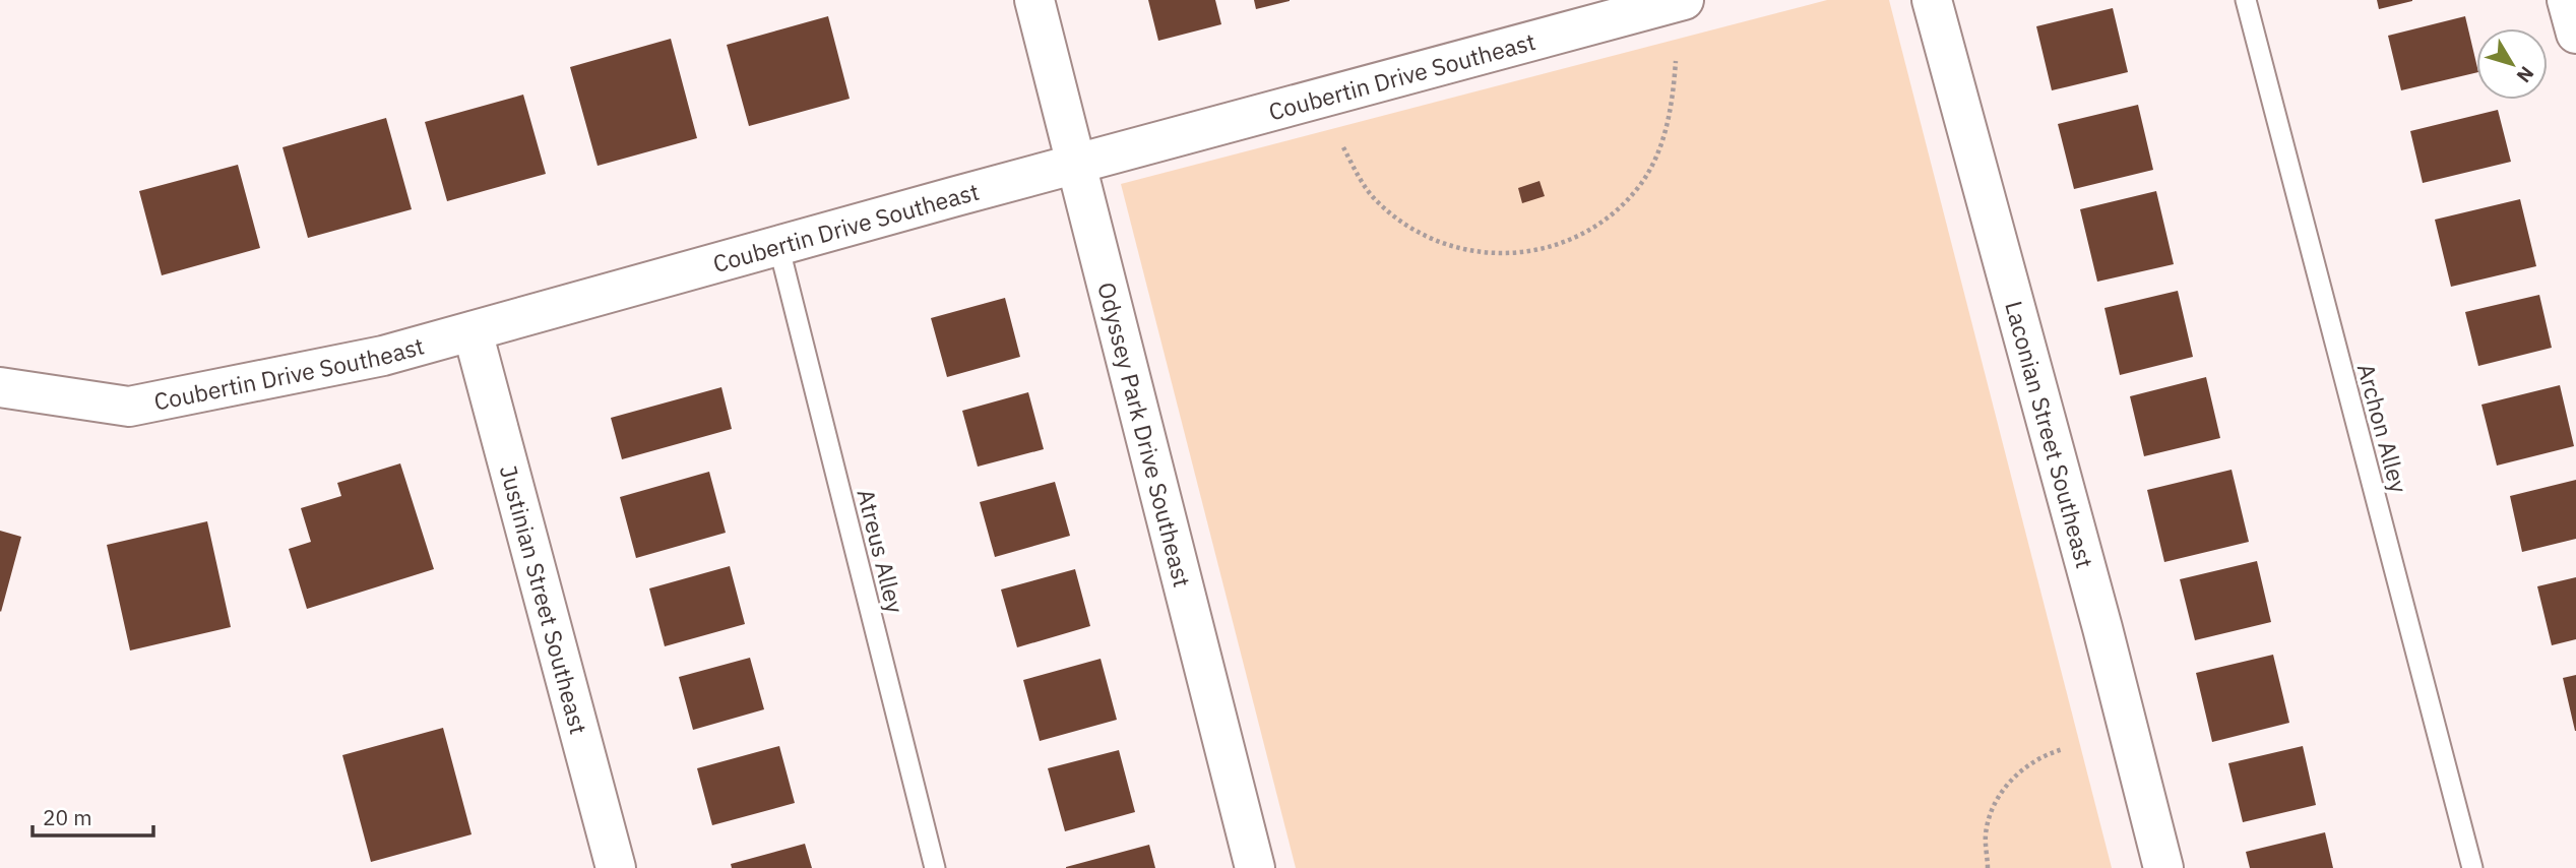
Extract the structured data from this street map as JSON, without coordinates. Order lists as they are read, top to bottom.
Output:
{
  "streets": {
    "street": [
      "Coubertin Drive Southeast",
      "Odyssey Park Drive Southeast",
      "Laconian Street Southeast",
      "Justinian Street Southeast"
    ],
    "lane": ["Archon Alley", "Atreus Alley"]
  },
  "crossings": [
    ["Coubertin Drive Southeast", "Odyssey Park Drive Southeast"],
    ["Coubertin Drive Southeast", "Atreus Alley"],
    ["Coubertin Drive Southeast", "Justinian Street Southeast"]
  ],
  "scale_bar": "20 m",
  "north": "bottom right"
}
